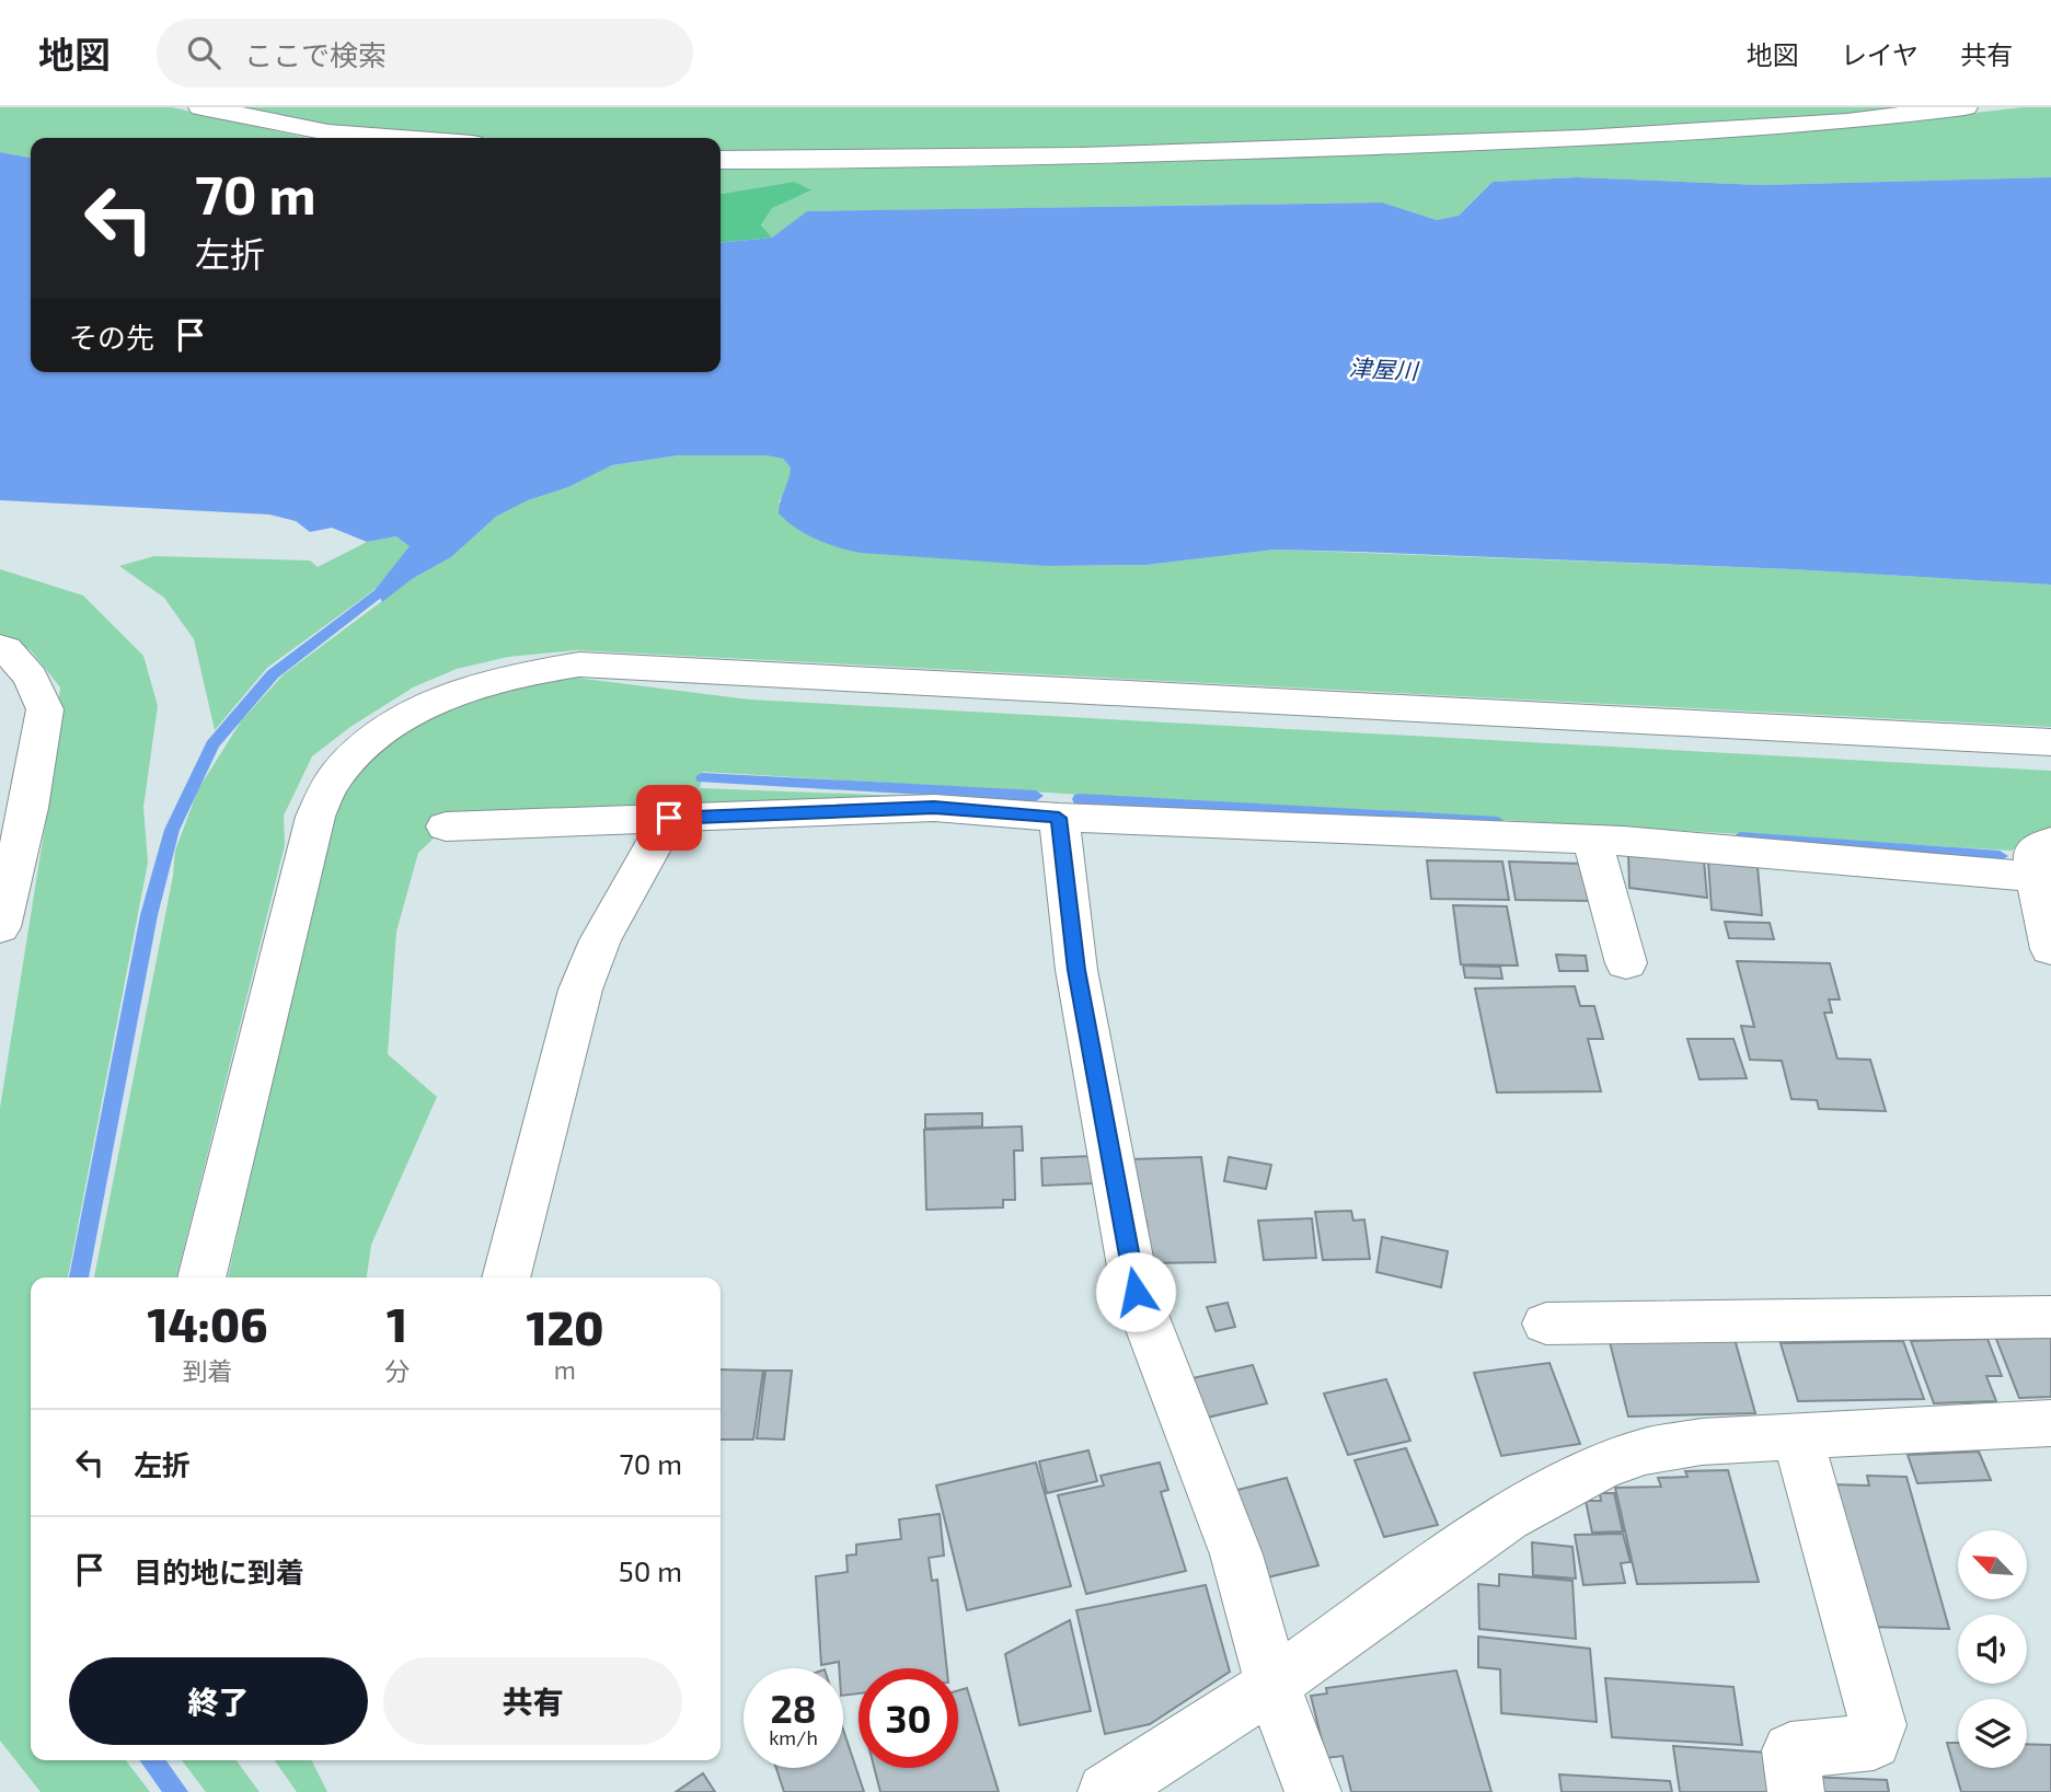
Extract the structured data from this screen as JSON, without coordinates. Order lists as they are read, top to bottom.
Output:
{
  "water": ["津屋川"],
  "north": "top left",
  "page": {
    "header": "地図",
    "search": "ここで検索",
    "nav": ["地図", "レイヤ", "共有"],
    "turn": ["70 m", "左折"],
    "then": "その先",
    "eta": [
      "14:06",
      "到着",
      "1",
      "分",
      "120",
      "m"
    ],
    "list": [
      {
        "name": "左折",
        "value": "70 m"
      },
      {
        "name": "目的地に到着",
        "value": "50 m"
      }
    ],
    "buttons": ["終了", "共有"],
    "speed": "28 km/h",
    "limit": "30"
  }
}
